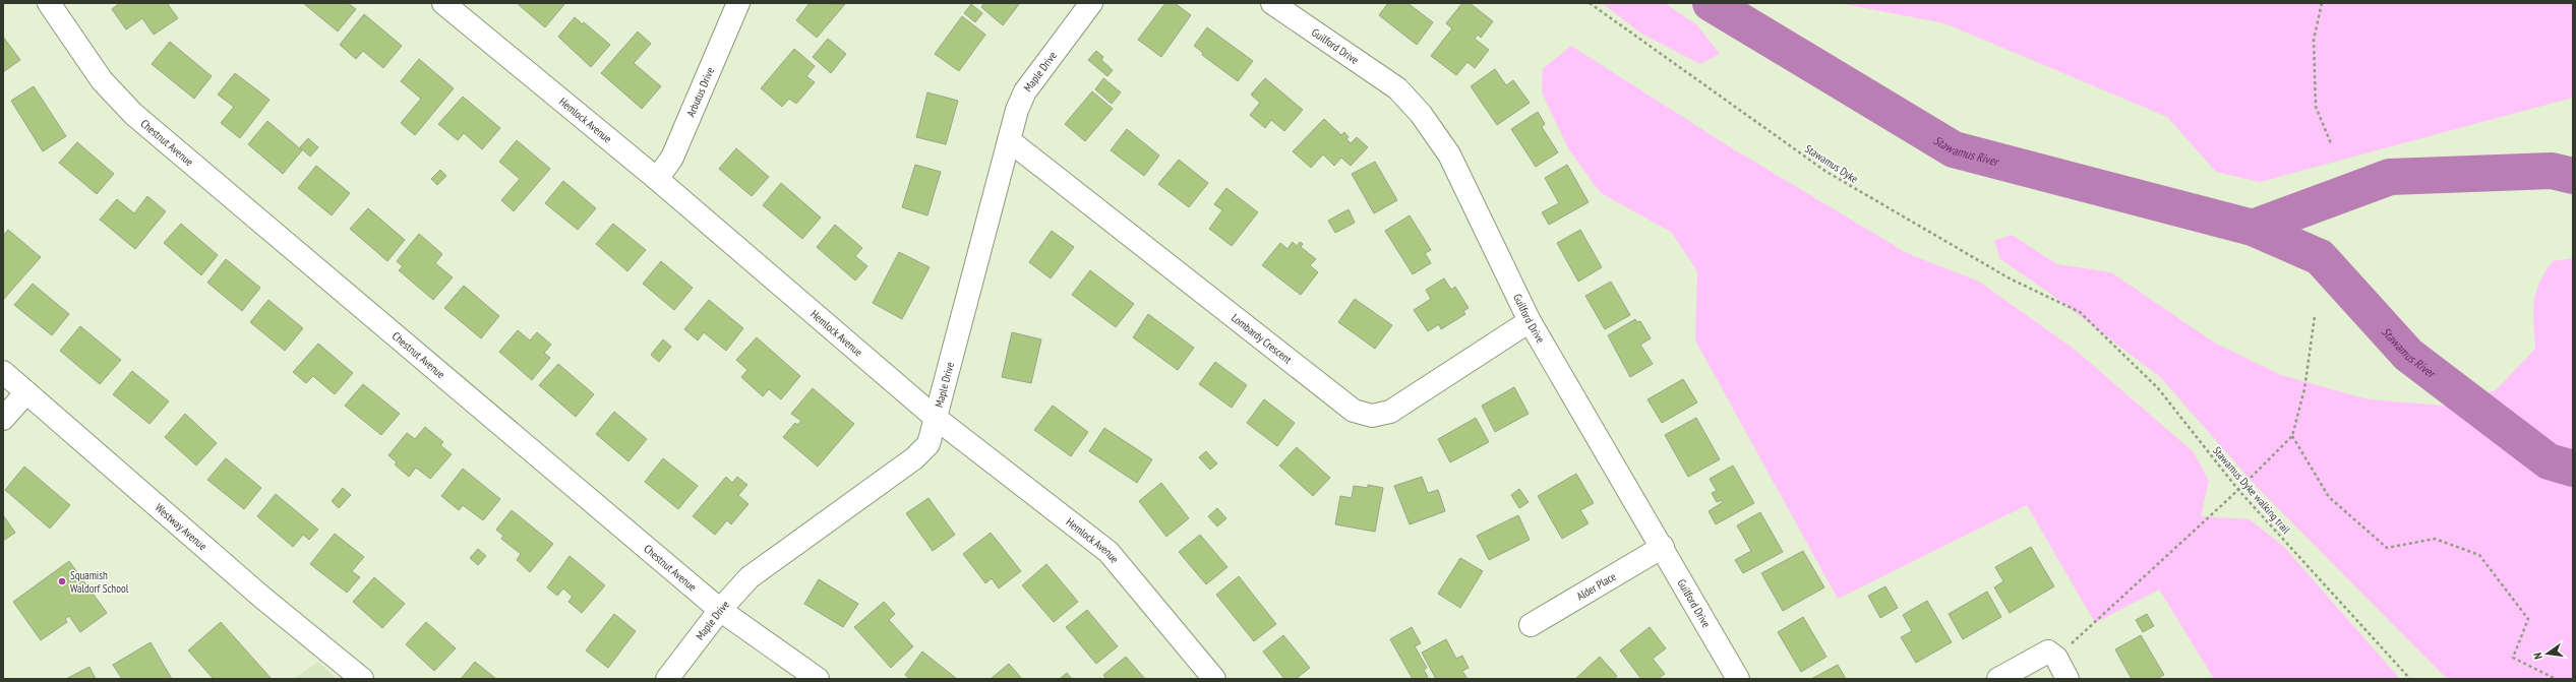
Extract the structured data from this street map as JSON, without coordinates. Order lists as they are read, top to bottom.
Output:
{
  "streets": {
    "street": [
      "Guilford Drive",
      "Maple Drive",
      "Arbutus Drive",
      "Hemlock Avenue",
      "Chestnut Avenue",
      "Lombardy Crescent",
      "Westway Avenue",
      "Alder Place"
    ],
    "path": ["Stawamus Dyke", "Stawamus Dyke walking trail"]
  },
  "crossings": [
    ["Guilford Drive", "Lombardy Crescent"],
    ["Guilford Drive", "Alder Place"],
    ["Maple Drive", "Hemlock Avenue"],
    ["Maple Drive", "Chestnut Avenue"],
    ["Maple Drive", "Lombardy Crescent"],
    ["Arbutus Drive", "Hemlock Avenue"],
    ["Stawamus Dyke", "Stawamus Dyke walking trail"]
  ],
  "water": ["Stawamus River"],
  "places": ["Squamish Waldorf School"],
  "north": "left"
}
